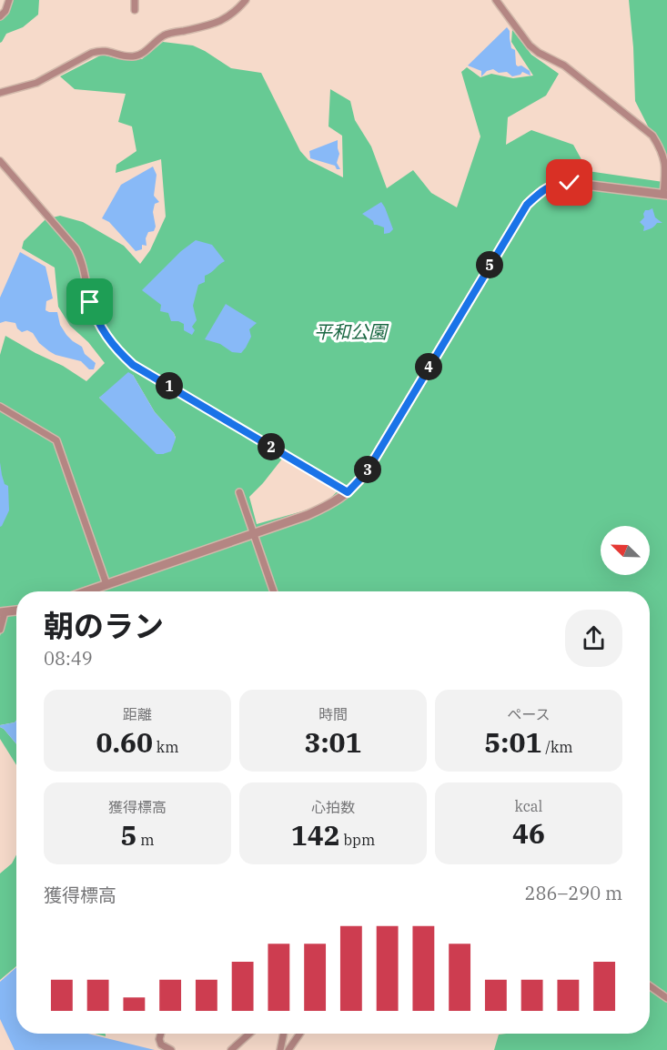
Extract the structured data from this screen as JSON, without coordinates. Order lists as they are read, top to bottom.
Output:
{
  "parks": ["平和公園"],
  "north": "top left",
  "page": {
    "pins": [
      "5",
      "4",
      "1",
      "2",
      "3"
    ],
    "heading": ["朝のラン", "08:49"],
    "stats": [
      ["距離", "0.60 km"],
      ["時間", "3:01"],
      ["ペース", "5:01 /km"],
      ["獲得標高", "5 m"],
      ["心拍数", "142 bpm"],
      ["kcal", "46"]
    ],
    "chart": ["獲得標高", "286–290 m"]
  }
}
